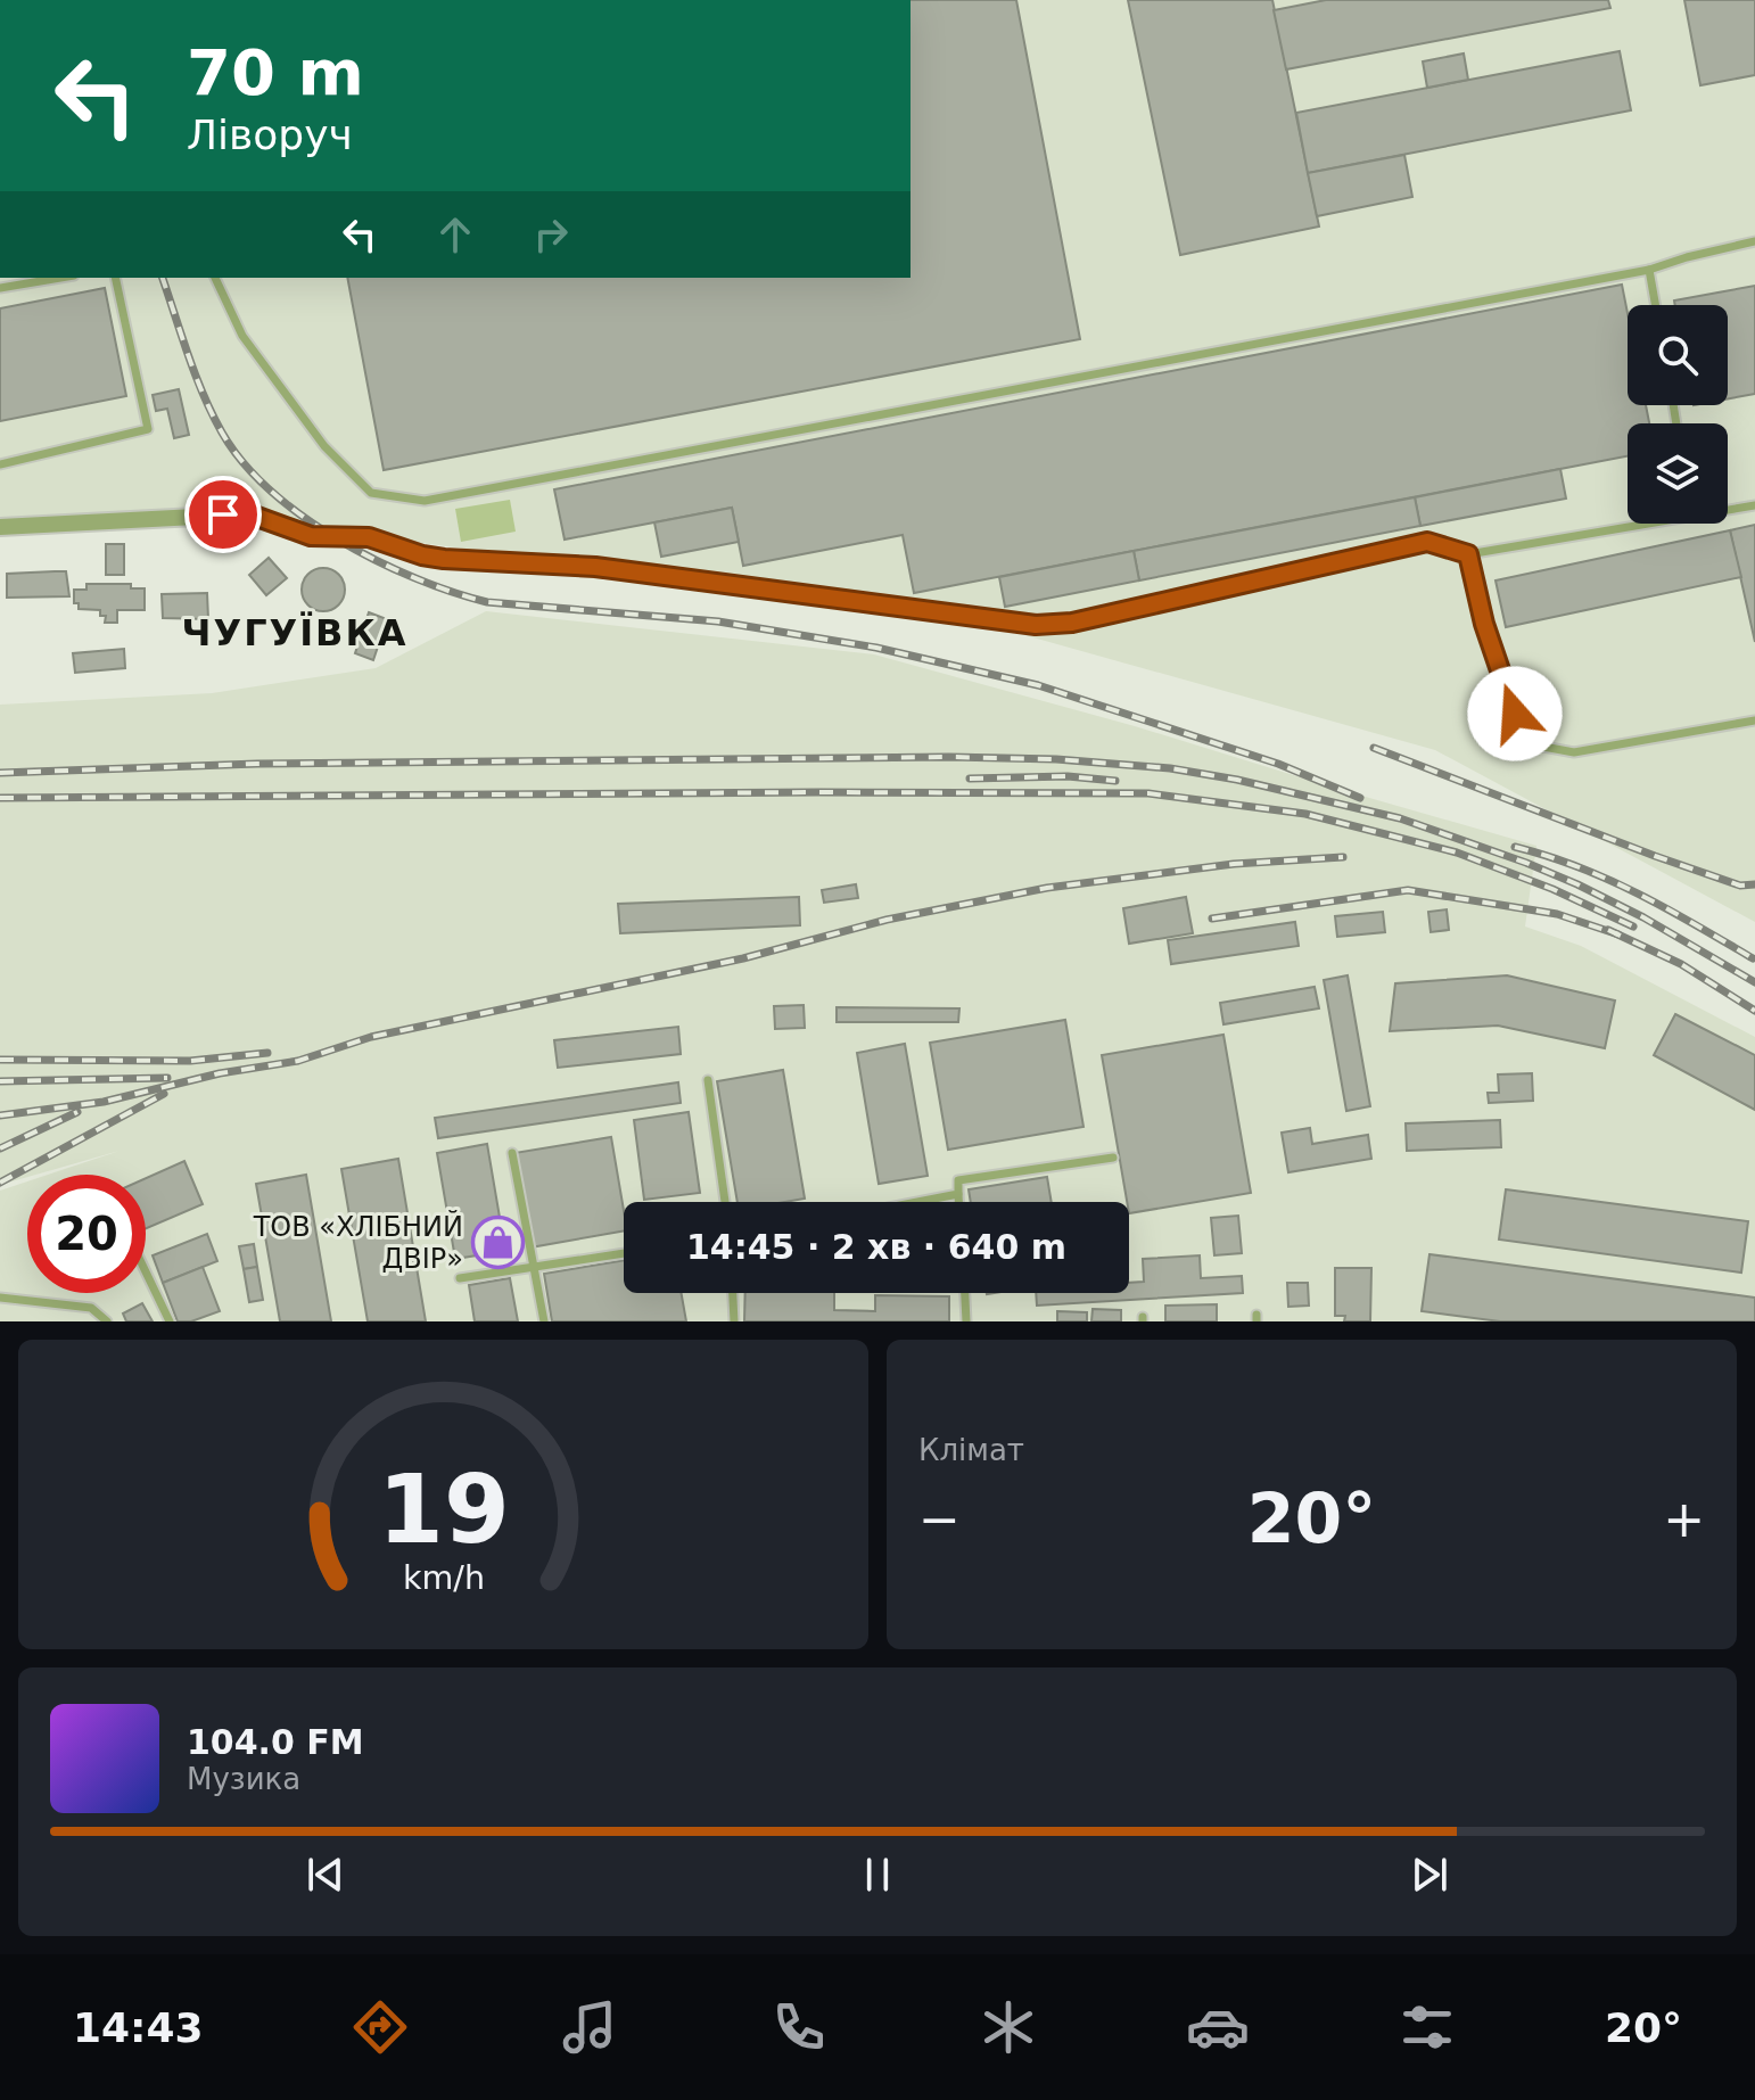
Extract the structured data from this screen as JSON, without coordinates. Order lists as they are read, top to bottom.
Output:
{
  "districts": ["ЧУГУЇВКА"],
  "places": {
    "shop": ["ТОВ «ХЛІБНИЙ ДВІР»"]
  },
  "page": {
    "turn": ["70 m", "Ліворуч"],
    "limit": "20",
    "trip": "14:45 · 2 хв · 640 m",
    "tile": "Клімат",
    "heat": ["−", "20°", "+"],
    "song": ["104.0 FM", "Музика"],
    "tabs": ["14:43", "20°"],
    "gauge": ["19", "km/h"]
  }
}
